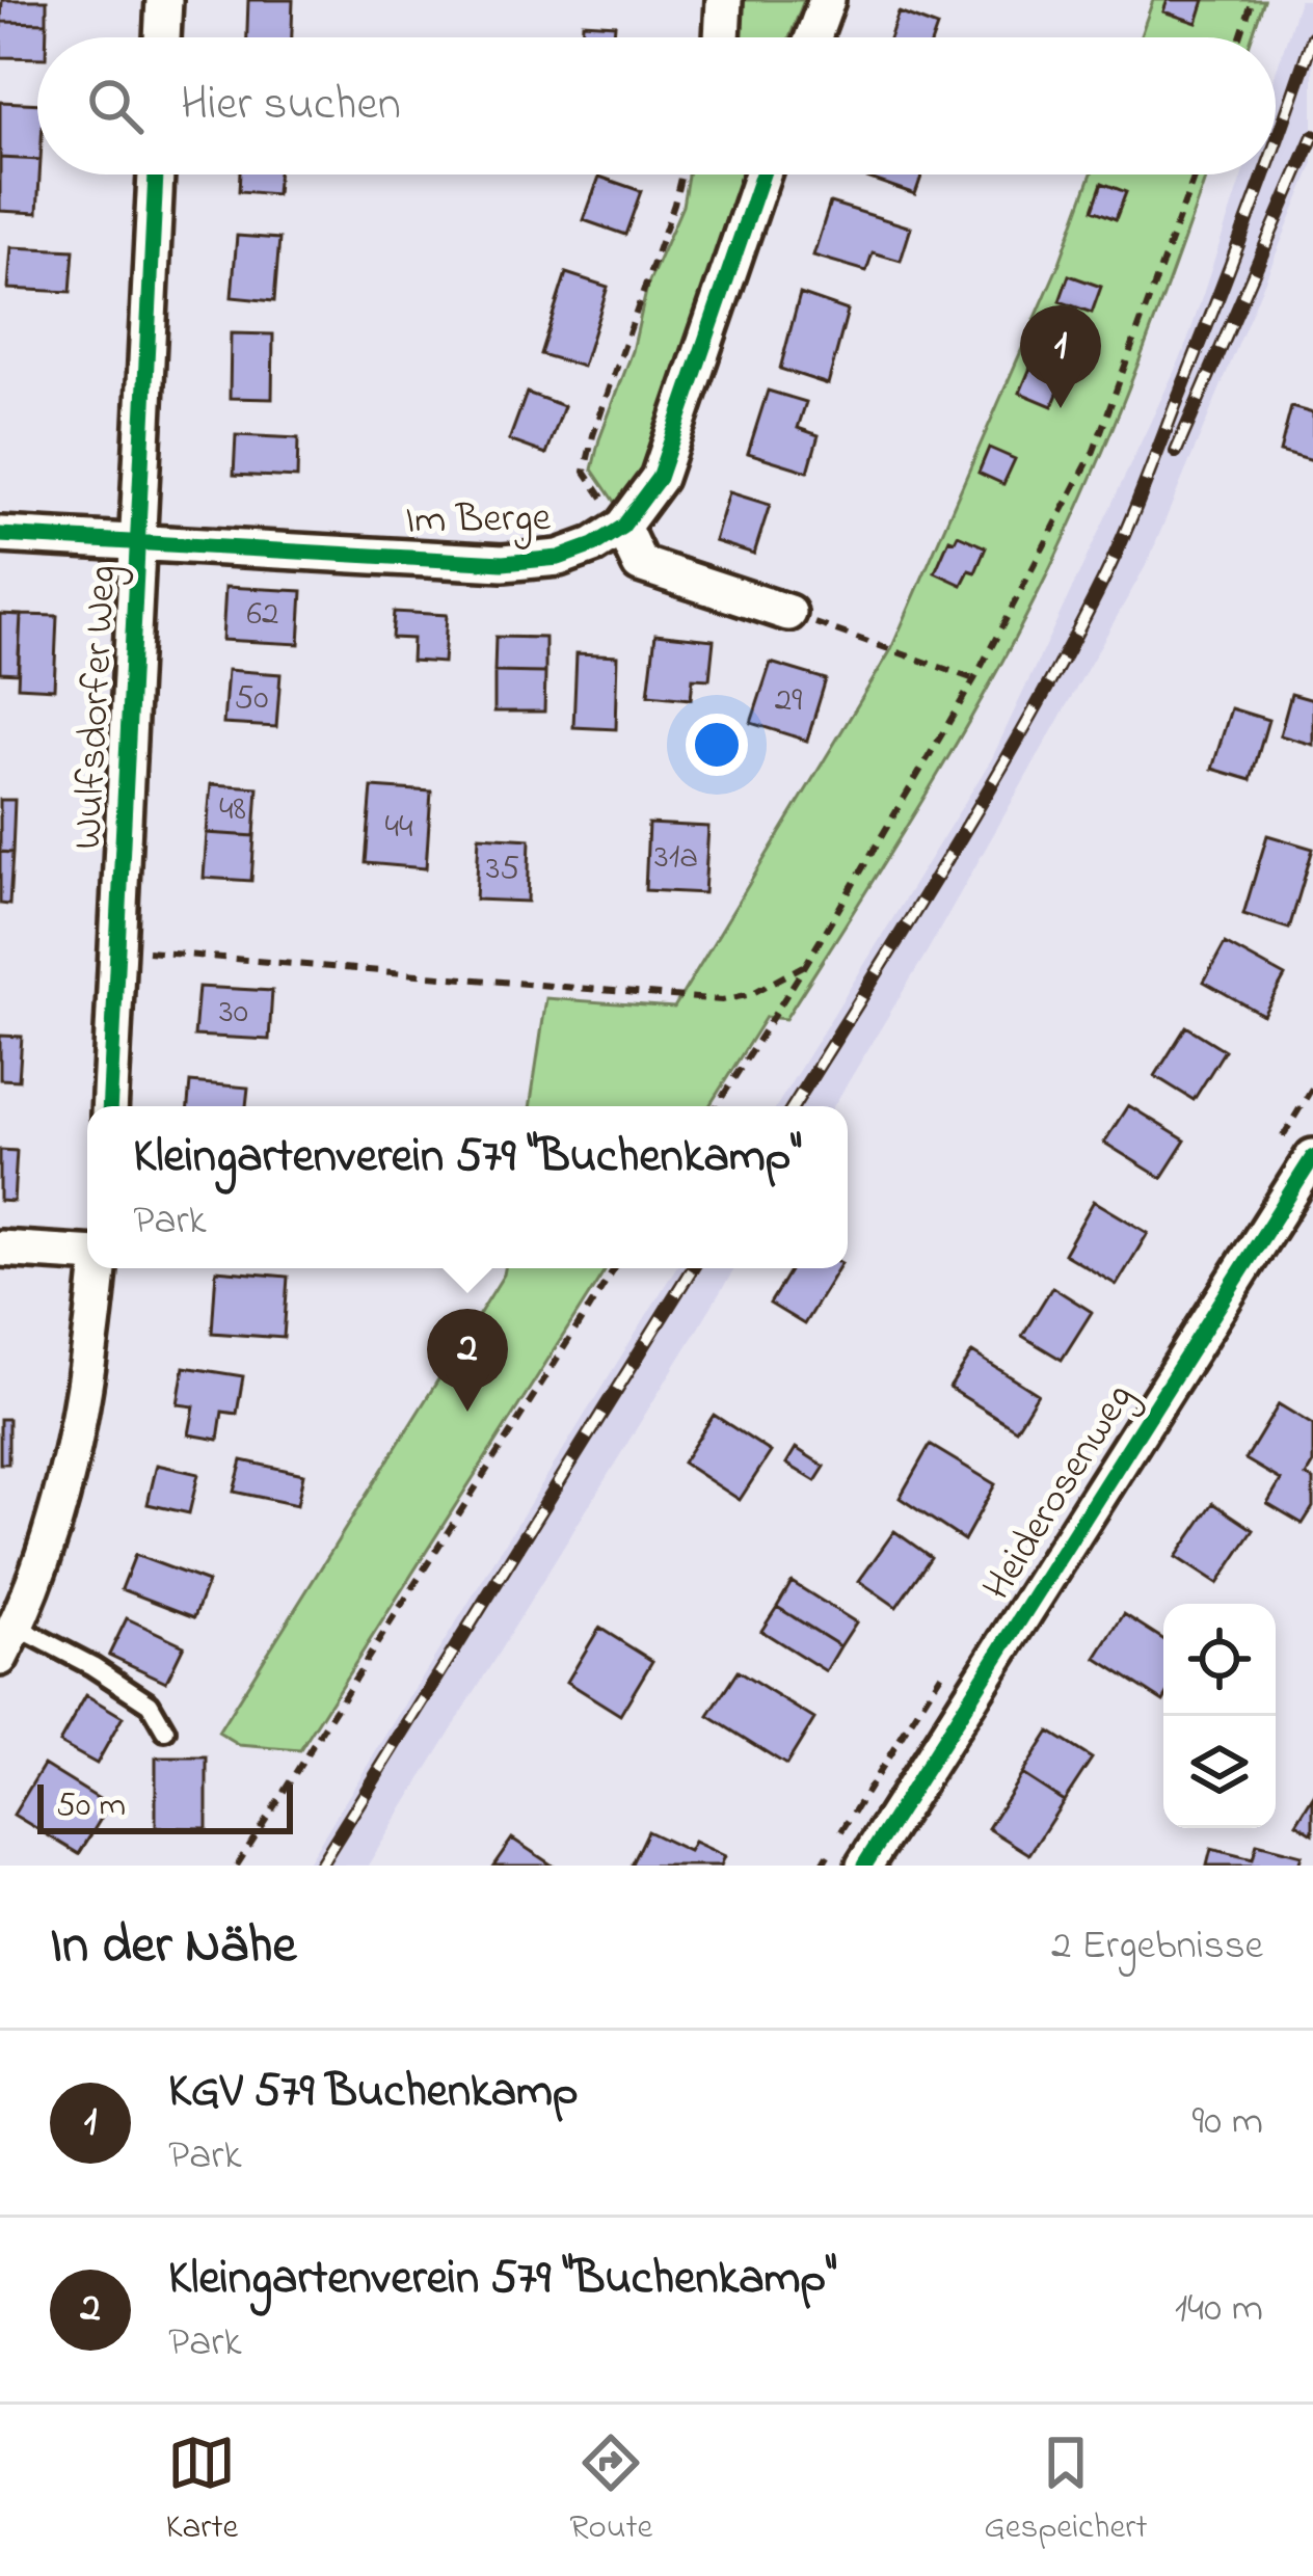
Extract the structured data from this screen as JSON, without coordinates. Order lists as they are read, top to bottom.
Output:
{
  "streets": {
    "street": ["Im Berge", "Wulfsdorfer Weg", "Heiderosenweg"]
  },
  "crossings": [
    ["Im Berge", "Wulfsdorfer Weg"]
  ],
  "house_numbers": [
    "62",
    "50",
    "29",
    "48",
    "44",
    "31a",
    "35",
    "30"
  ],
  "scale_bar": "50 m",
  "page": {
    "search": "Hier suchen",
    "pins": ["1", "2"],
    "popup": ["Kleingartenverein 579 \"Buchenkamp\"", "Park"],
    "scale": "50 m",
    "heading": ["In der Nähe", "2 Ergebnisse"],
    "list": [
      {
        "mark": "1",
        "name": "KGV 579 Buchenkamp",
        "note": "Park",
        "value": "90 m"
      },
      {
        "mark": "2",
        "name": "Kleingartenverein 579 \"Buchenkamp\"",
        "note": "Park",
        "value": "140 m"
      }
    ],
    "nav": ["Karte", "Route", "Gespeichert"]
  }
}
